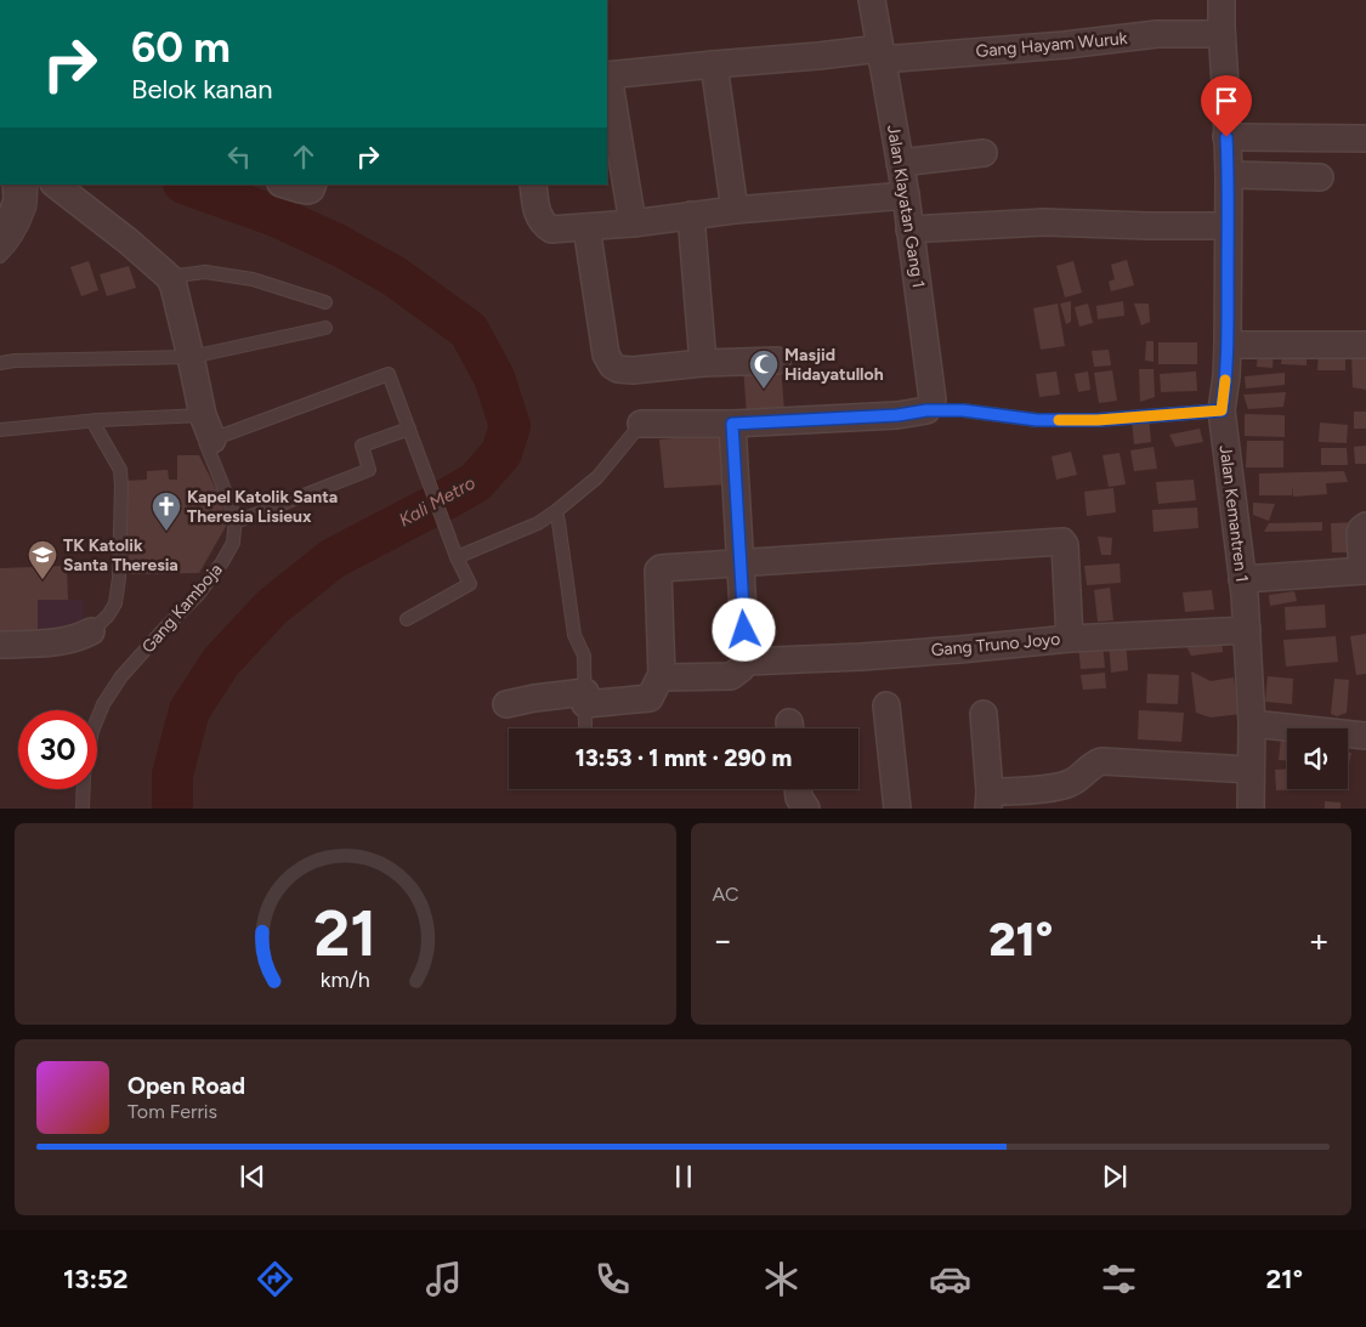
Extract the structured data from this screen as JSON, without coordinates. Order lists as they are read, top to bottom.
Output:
{
  "streets": {
    "street": [
      "Gang Hayam Wuruk",
      "Jalan Klayatan Gang 1",
      "Jalan Kemantren 1",
      "Gang Truno Joyo"
    ],
    "lane": ["Gang Kamboja"]
  },
  "crossings": [
    ["Gang Hayam Wuruk", "Jalan Klayatan Gang 1"],
    ["Gang Hayam Wuruk", "Jalan Kemantren 1"],
    ["Jalan Kemantren 1", "Gang Truno Joyo"]
  ],
  "water": ["Kali Metro"],
  "places": {
    "mosque": ["Masjid Hidayatulloh"],
    "church": ["Kapel Katolik Santa Theresia Lisieux"],
    "school or university": ["TK Katolik Santa Theresia"]
  },
  "page": {
    "turn": ["60 m", "Belok kanan"],
    "limit": "30",
    "trip": "13:53 · 1 mnt · 290 m",
    "tile": "AC",
    "heat": ["−", "21°", "+"],
    "song": ["Open Road", "Tom Ferris"],
    "tabs": ["13:52", "21°"],
    "gauge": ["21", "km/h"]
  }
}
